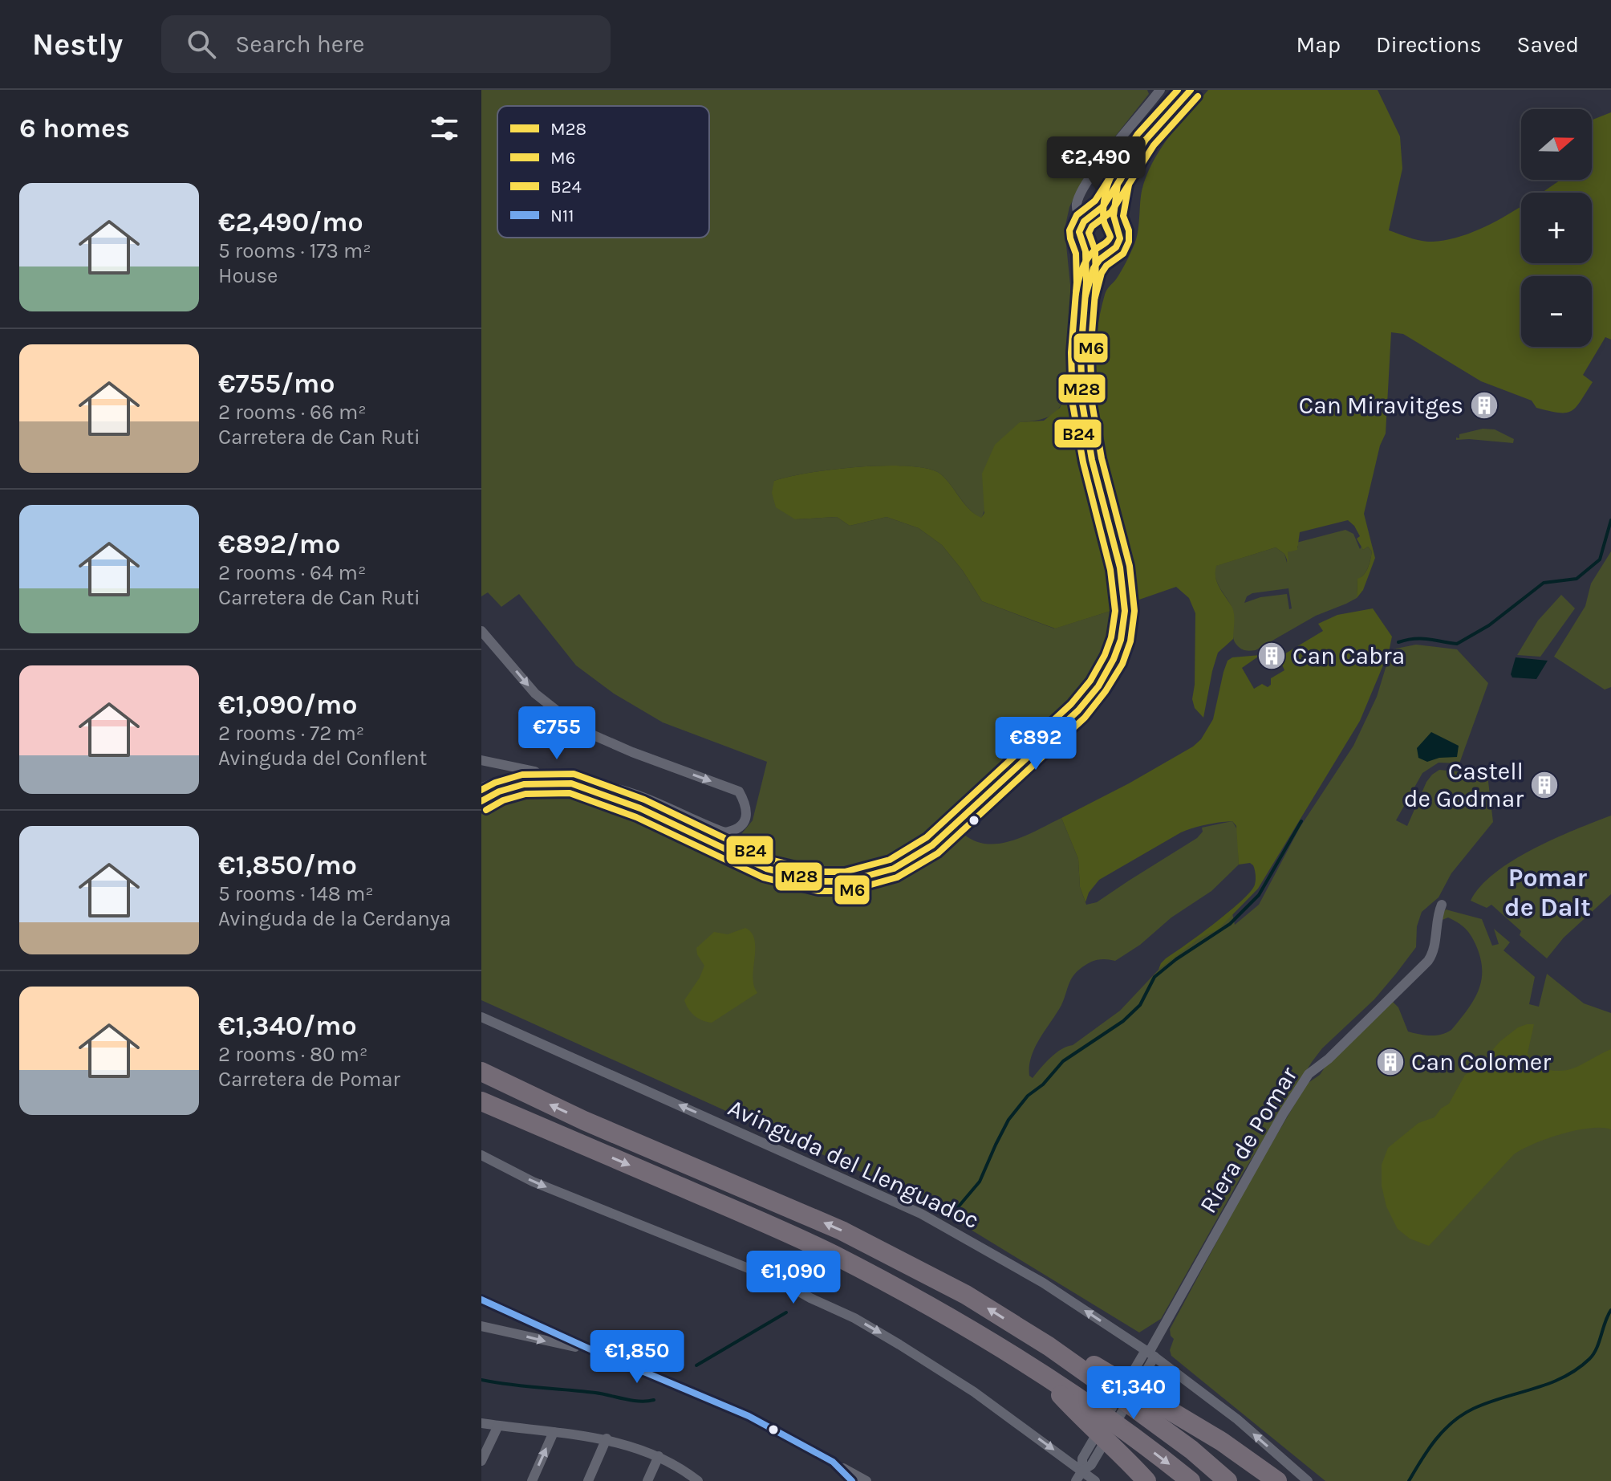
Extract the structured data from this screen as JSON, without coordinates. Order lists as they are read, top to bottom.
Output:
{
  "streets": {
    "street": ["Riera de Pomar", "Avinguda del Llenguadoc"]
  },
  "crossings": [
    ["Riera de Pomar", "Avinguda del Llenguadoc"]
  ],
  "one_way": ["Avinguda del Llenguadoc"],
  "districts": ["Pomar de Dalt"],
  "places": {
    "building": [
      "Can Miravitges",
      "Can Cabra",
      "Castell de Godmar",
      "Can Colomer"
    ]
  },
  "lines": [
    "transit line M28",
    "transit line B24",
    "transit line M6",
    "transit line N11"
  ],
  "legend": [
    "M28",
    "M6",
    "B24",
    "N11"
  ],
  "north": "right",
  "page": {
    "header": "Nestly",
    "search": "Search here",
    "nav": ["Map", "Directions", "Saved"],
    "heading": "6 homes",
    "map_buttons": ["+", "−"],
    "price": [
      "€2,490",
      "€755",
      "€892",
      "€1,090",
      "€1,850",
      "€1,340"
    ],
    "list": [
      {
        "name": "€2,490/mo",
        "note": "5 rooms · 173 m² · House"
      },
      {
        "name": "€755/mo",
        "note": "2 rooms · 66 m² · Carretera de Can Ruti"
      },
      {
        "name": "€892/mo",
        "note": "2 rooms · 64 m² · Carretera de Can Ruti"
      },
      {
        "name": "€1,090/mo",
        "note": "2 rooms · 72 m² · Avinguda del Conflent"
      },
      {
        "name": "€1,850/mo",
        "note": "5 rooms · 148 m² · Avinguda de la Cerdanya"
      },
      {
        "name": "€1,340/mo",
        "note": "2 rooms · 80 m² · Carretera de Pomar"
      }
    ]
  }
}
